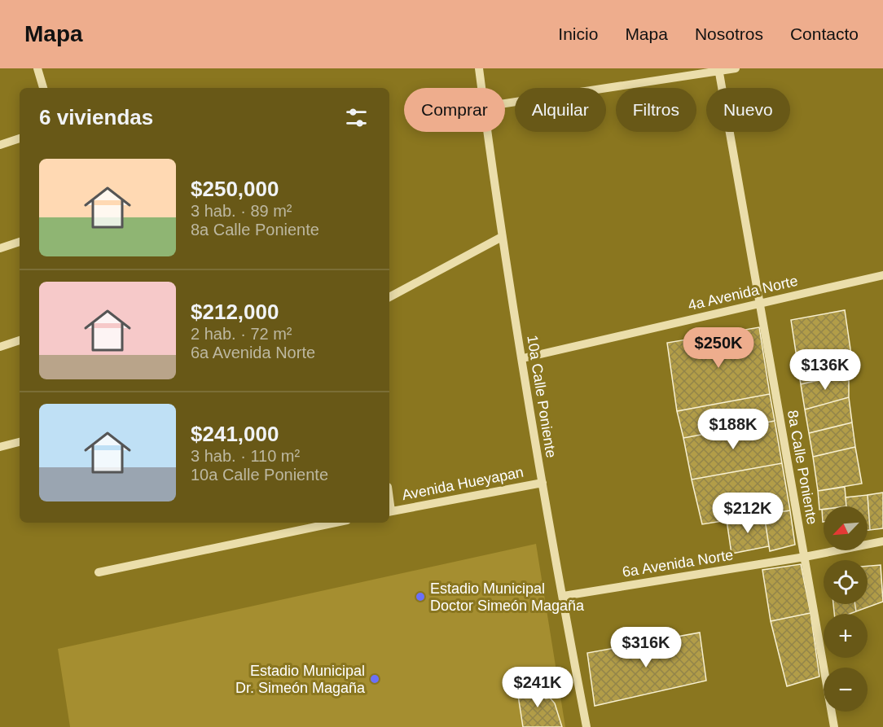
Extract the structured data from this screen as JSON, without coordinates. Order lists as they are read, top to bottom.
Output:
{
  "streets": {
    "street": [
      "4a Avenida Norte",
      "10a Calle Poniente",
      "8a Calle Poniente",
      "Avenida Hueyapan",
      "6a Avenida Norte"
    ]
  },
  "crossings": [
    ["4a Avenida Norte", "10a Calle Poniente"],
    ["4a Avenida Norte", "8a Calle Poniente"],
    ["10a Calle Poniente", "Avenida Hueyapan"],
    ["10a Calle Poniente", "6a Avenida Norte"],
    ["8a Calle Poniente", "6a Avenida Norte"]
  ],
  "places": ["Estadio Municipal Doctor Simeón Magaña", "Estadio Municipal Dr. Simeón Magaña"],
  "north": "bottom left",
  "page": {
    "header": "Mapa",
    "nav": [
      "Inicio",
      "Mapa",
      "Nosotros",
      "Contacto"
    ],
    "chip": [
      "Comprar",
      "Alquilar",
      "Filtros",
      "Nuevo"
    ],
    "heading": "6 viviendas",
    "list": [
      {
        "name": "$250,000",
        "note": "3 hab. · 89 m² · 8a Calle Poniente"
      },
      {
        "name": "$212,000",
        "note": "2 hab. · 72 m² · 6a Avenida Norte"
      },
      {
        "name": "$241,000",
        "note": "3 hab. · 110 m² · 10a Calle Poniente"
      }
    ],
    "price": [
      "$250K",
      "$136K",
      "$188K",
      "$212K",
      "$316K",
      "$241K"
    ],
    "map_buttons": ["+", "−"]
  }
}
